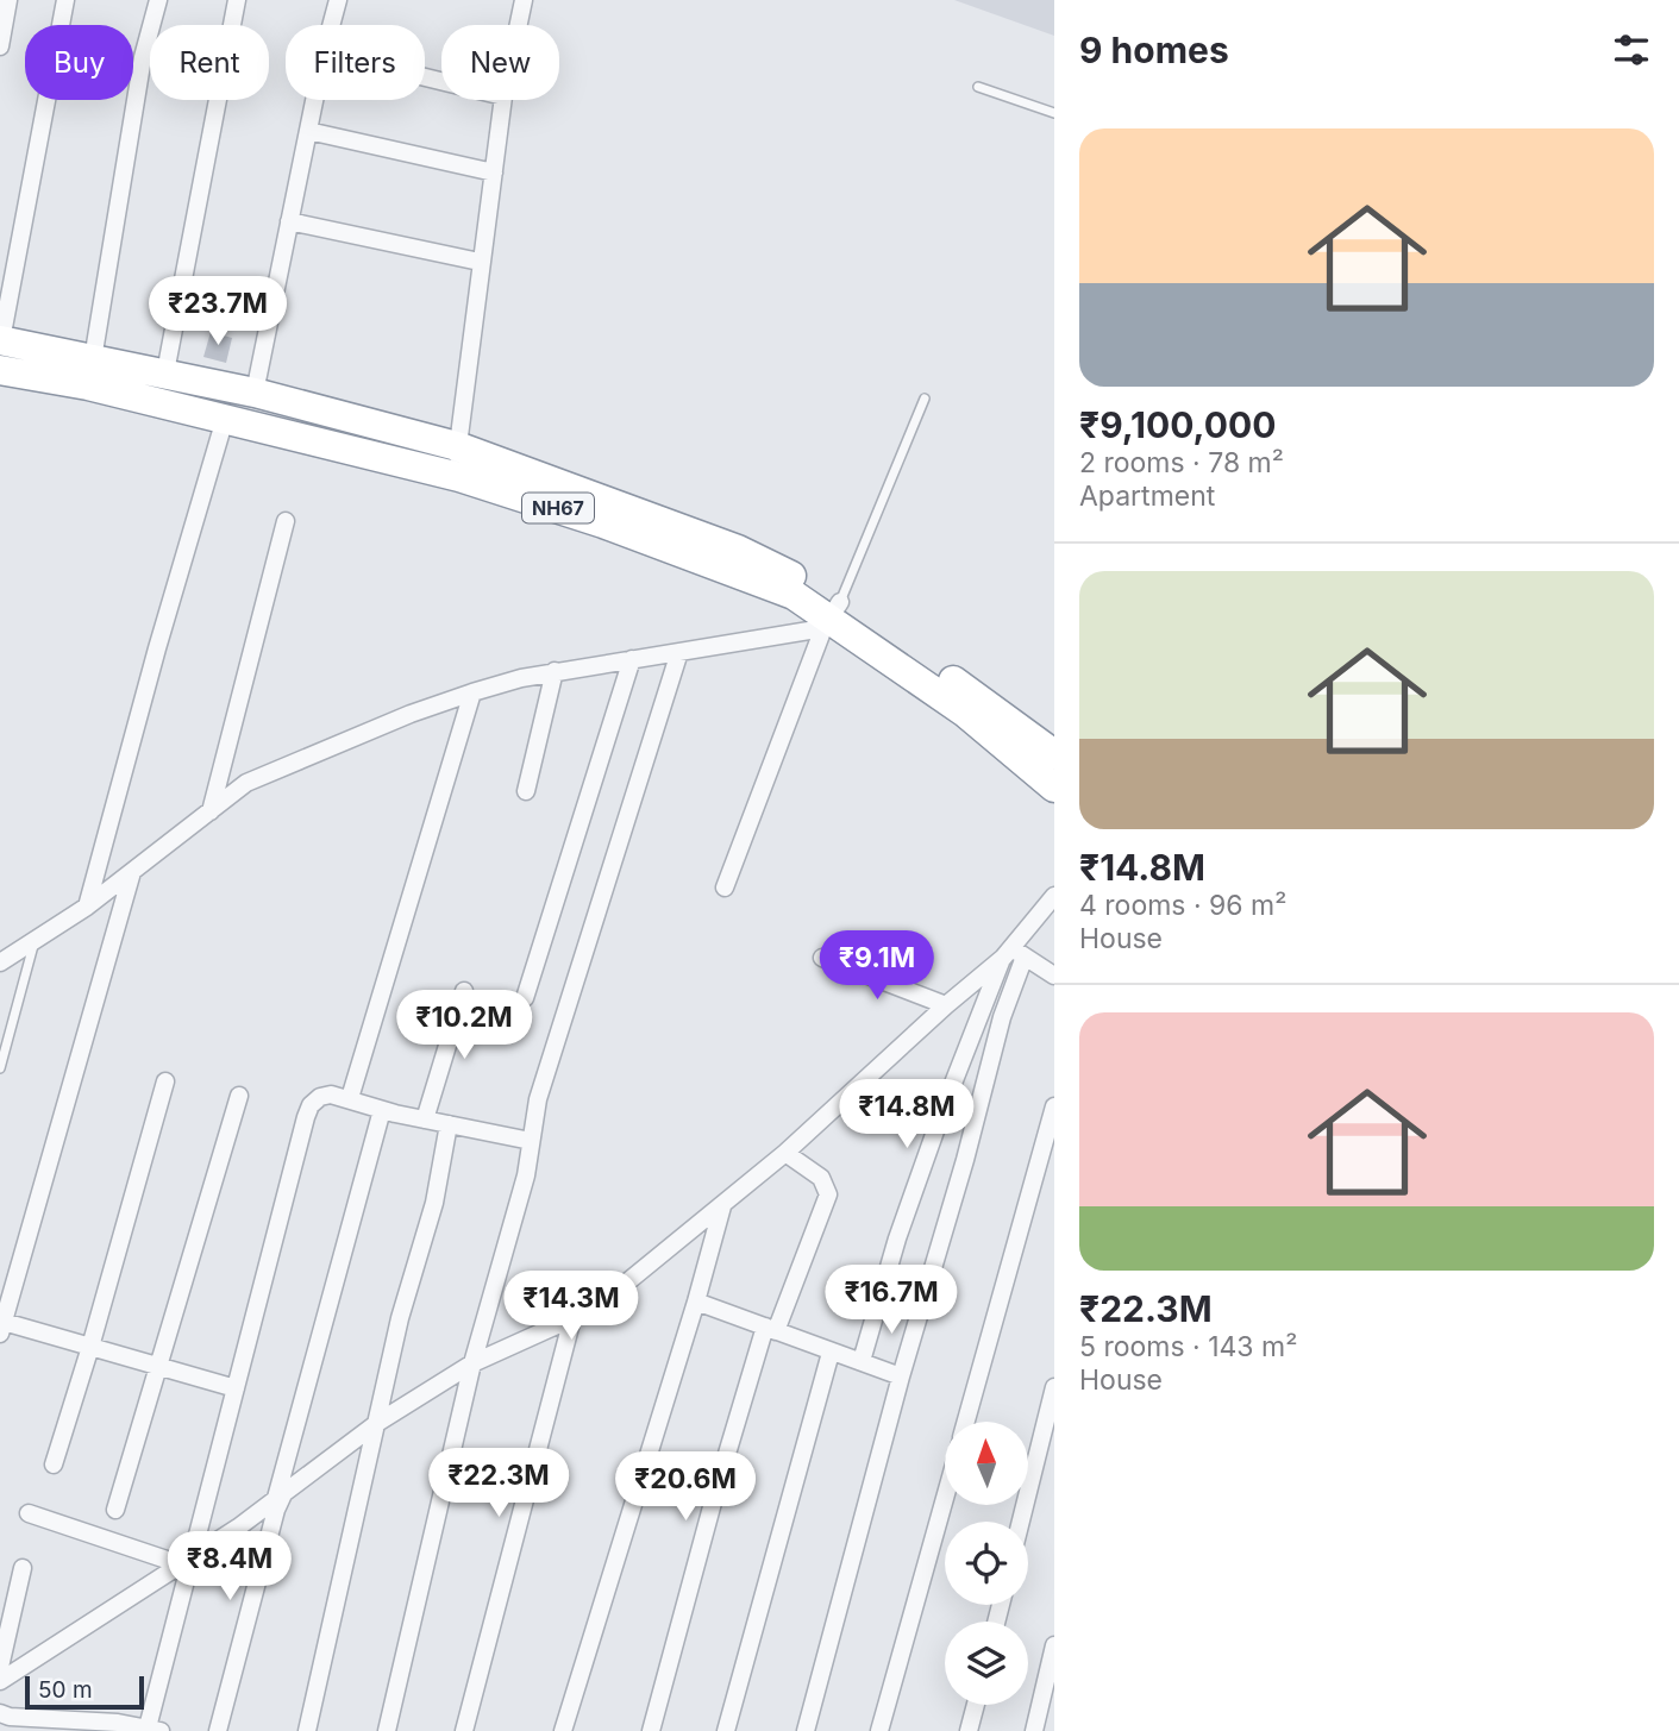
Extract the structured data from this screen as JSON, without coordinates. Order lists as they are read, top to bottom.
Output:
{
  "streets": {
    "highway": ["NH67"]
  },
  "scale_bar": "50 m",
  "north": "top",
  "page": {
    "heading": "9 homes",
    "chip": [
      "Buy",
      "Rent",
      "Filters",
      "New"
    ],
    "list": [
      {
        "name": "₹9,100,000",
        "note": "2 rooms · 78 m² · Apartment"
      },
      {
        "name": "₹14.8M",
        "note": "4 rooms · 96 m² · House"
      },
      {
        "name": "₹22.3M",
        "note": "5 rooms · 143 m² · House"
      }
    ],
    "price": [
      "₹23.7M",
      "₹9.1M",
      "₹10.2M",
      "₹14.8M",
      "₹16.7M",
      "₹14.3M",
      "₹22.3M",
      "₹20.6M",
      "₹8.4M"
    ],
    "scale": "50 m"
  }
}
